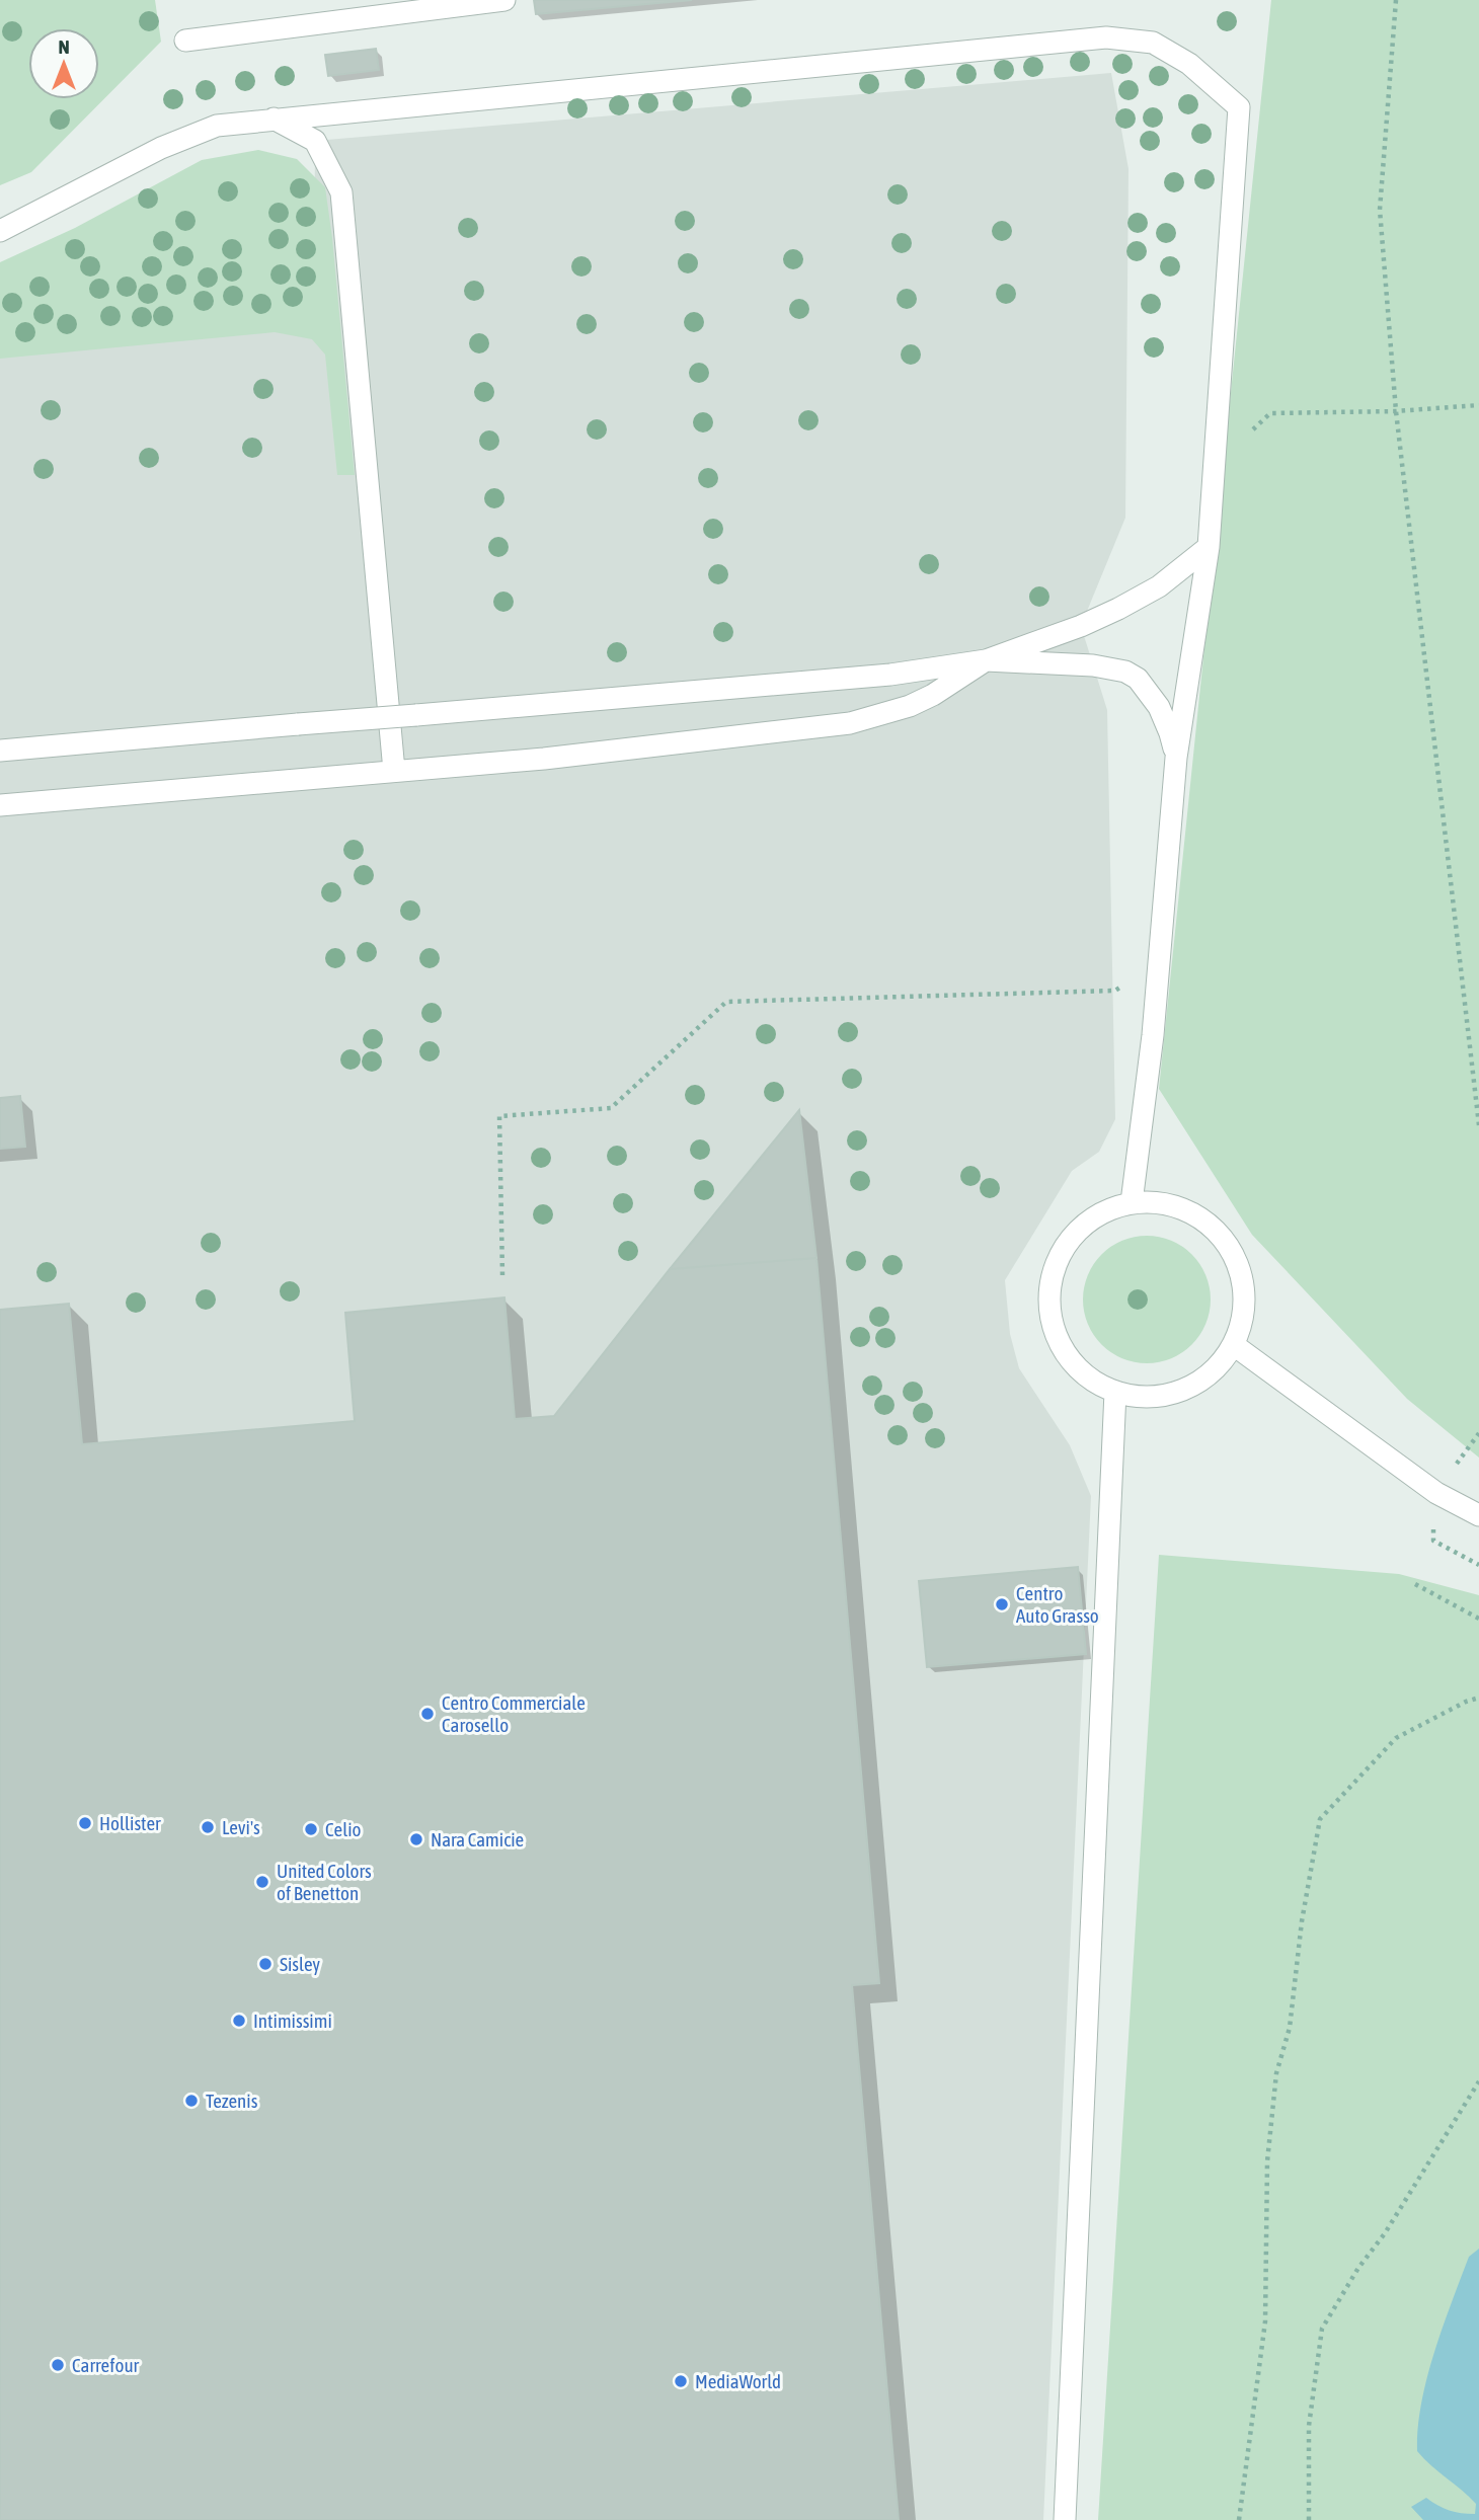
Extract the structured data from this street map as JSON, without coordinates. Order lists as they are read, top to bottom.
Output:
{
  "places": [
    "Centro Auto Grasso",
    "Centro Commerciale Carosello",
    "Hollister",
    "Levi's",
    "Celio",
    "Nara Camicie",
    "United Colors of Benetton",
    "Sisley",
    "Intimissimi",
    "Tezenis",
    "Carrefour",
    "MediaWorld"
  ],
  "north": "top"
}
